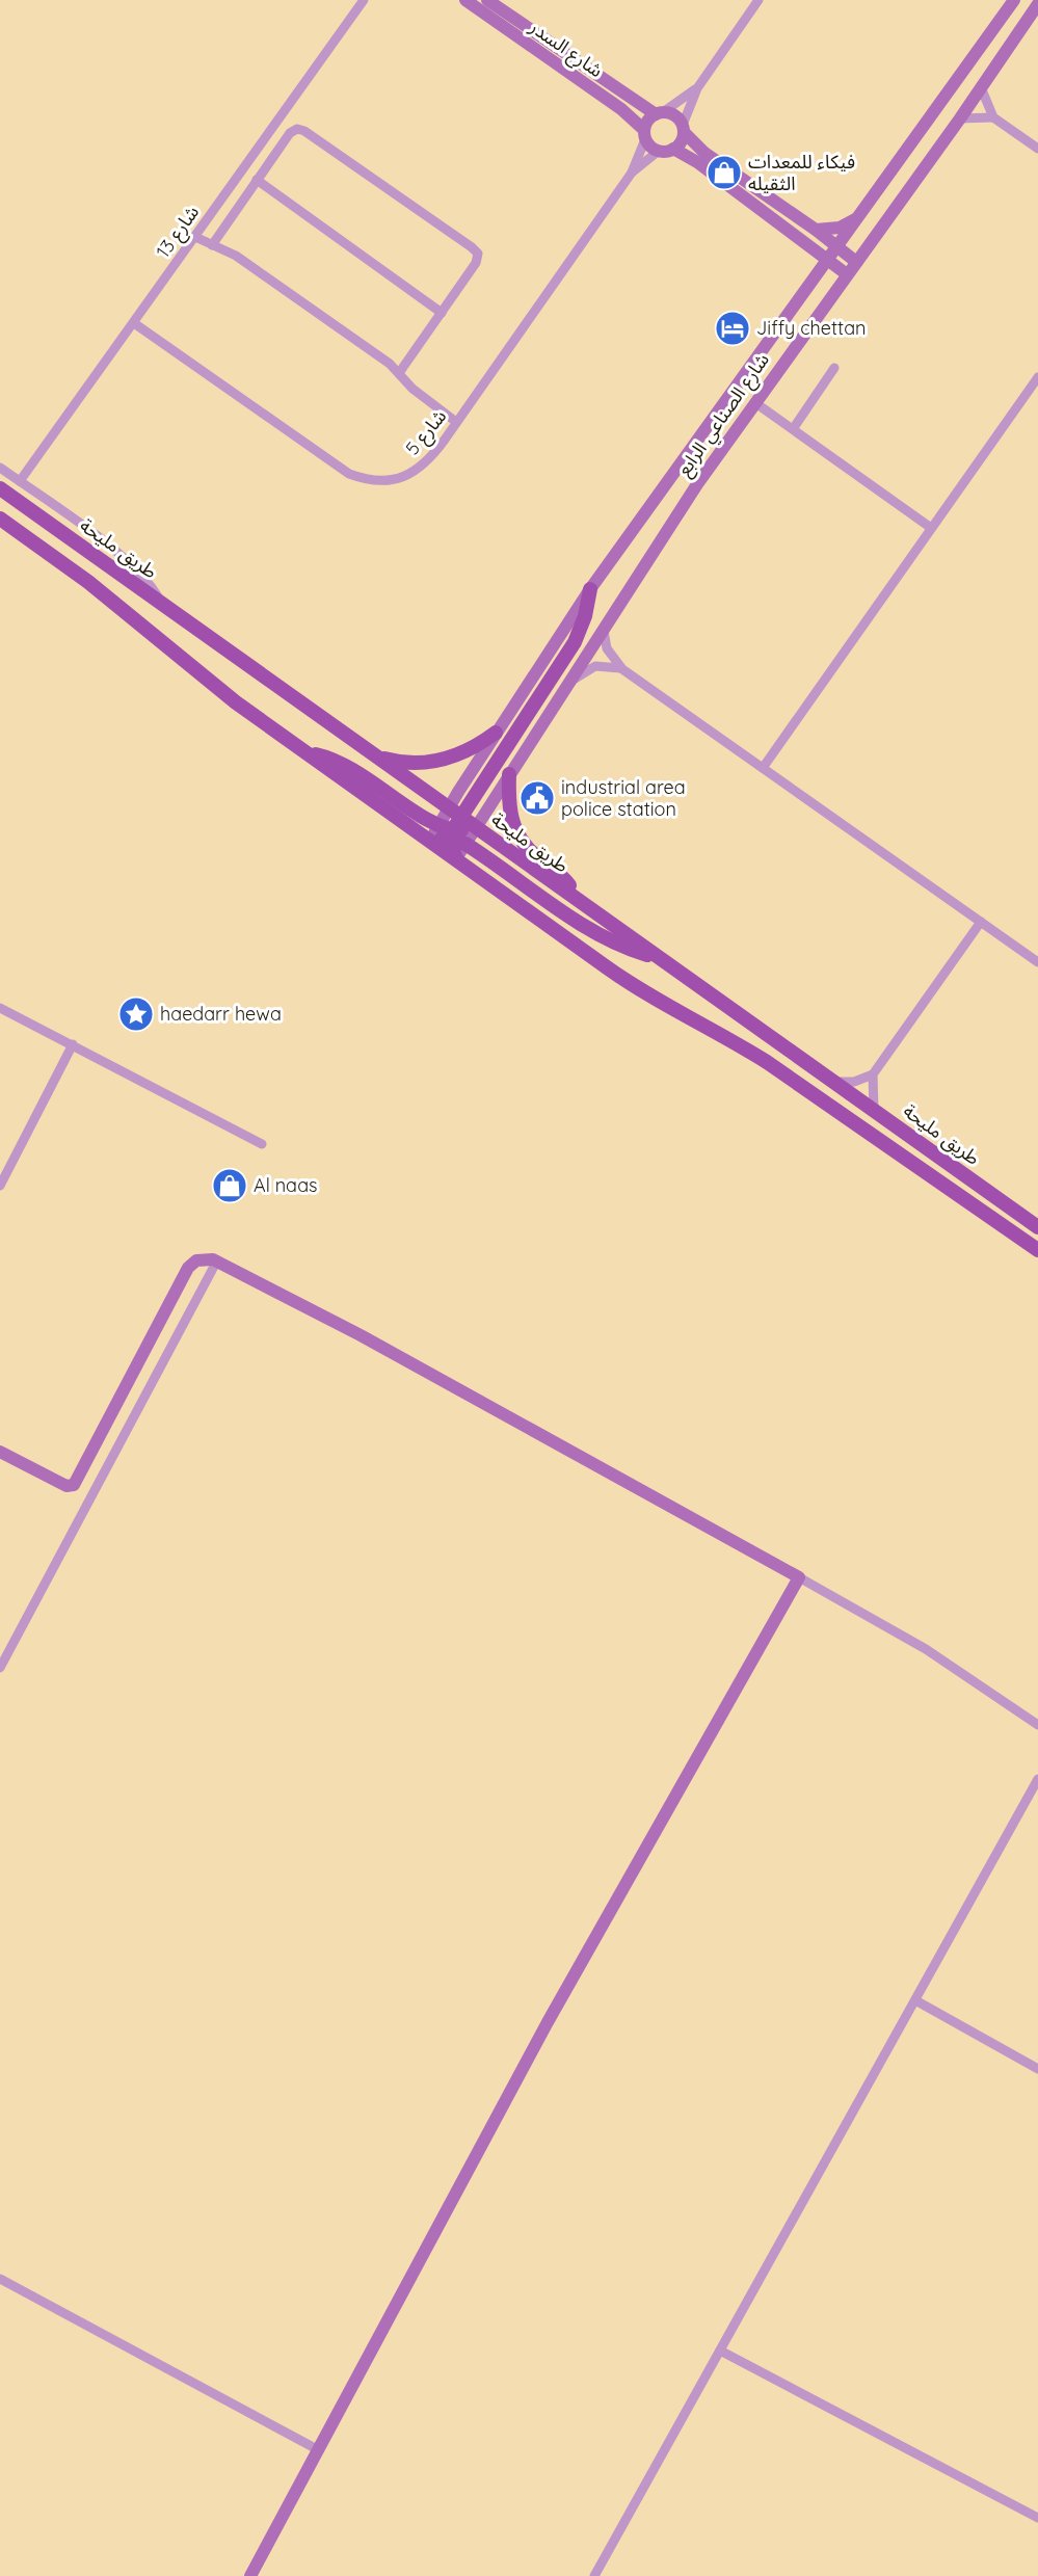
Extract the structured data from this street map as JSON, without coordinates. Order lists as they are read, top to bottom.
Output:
{
  "streets": {
    "main road": ["شارع السدر", "شارع الصناعي الرابع", "طريق مليحة"],
    "street": ["شارع 13", "شارع 5"]
  },
  "crossings": [
    ["شارع السدر", "شارع 5"],
    ["شارع 13", "شارع 5"],
    ["شارع الصناعي الرابع", "طريق مليحة"]
  ],
  "places": {
    "shop": ["فيكاء للمعدات الثقيله", "Al naas"],
    "hotel": ["Jiffy chettan"],
    "public building": ["industrial area police station"],
    "place": ["haedarr hewa"]
  }
}
